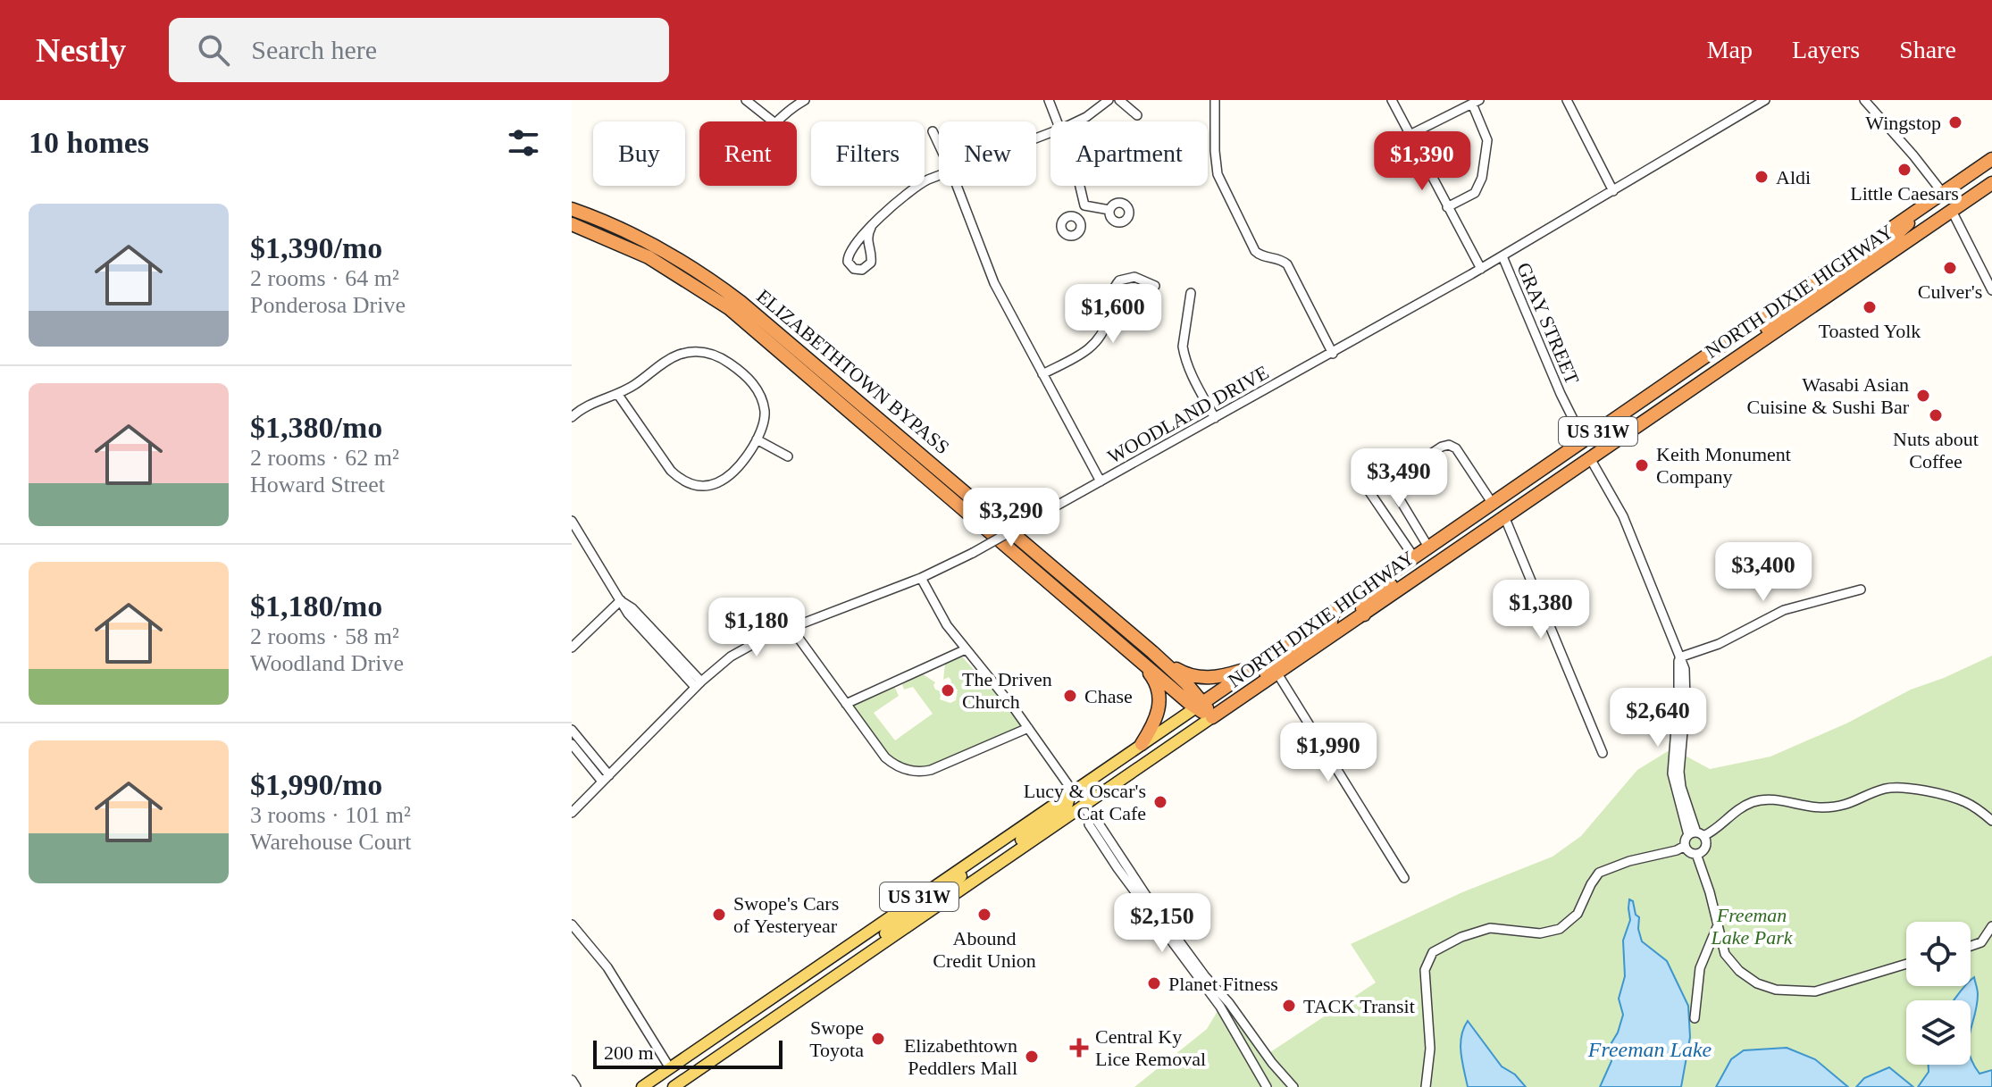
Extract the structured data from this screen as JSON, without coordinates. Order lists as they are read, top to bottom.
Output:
{
  "streets": {
    "highway": ["NORTH DIXIE HIGHWAY", "ELIZABETHTOWN BYPASS", "US 31W"],
    "street": ["GRAY STREET", "WOODLAND DRIVE"]
  },
  "crossings": [
    ["NORTH DIXIE HIGHWAY", "GRAY STREET"],
    ["NORTH DIXIE HIGHWAY", "ELIZABETHTOWN BYPASS"],
    ["NORTH DIXIE HIGHWAY", "US 31W"],
    ["GRAY STREET", "WOODLAND DRIVE"],
    ["ELIZABETHTOWN BYPASS", "US 31W"]
  ],
  "water": ["Freeman Lake"],
  "parks": ["Freeman Lake Park"],
  "places": {
    "other": [
      "Wingstop",
      "Little Caesars",
      "Aldi",
      "Culver's",
      "Toasted Yolk",
      "Wasabi Asian Cuisine & Sushi Bar",
      "Nuts about Coffee",
      "Keith Monument Company",
      "The Driven Church",
      "Chase",
      "Lucy & Oscar's Cat Cafe",
      "Swope's Cars of Yesteryear",
      "Abound Credit Union",
      "Planet Fitness",
      "TACK Transit",
      "Swope Toyota",
      "Elizabethtown Peddlers Mall"
    ],
    "health": ["Central Ky Lice Removal"]
  },
  "scale_bar": "200 m",
  "page": {
    "header": "Nestly",
    "search": "Search here",
    "nav": ["Map", "Layers", "Share"],
    "heading": "10 homes",
    "chip": [
      "Buy",
      "Rent",
      "Filters",
      "New",
      "Apartment"
    ],
    "price": [
      "$1,390",
      "$1,600",
      "$3,490",
      "$3,290",
      "$3,400",
      "$1,380",
      "$1,180",
      "$2,640",
      "$1,990",
      "$2,150"
    ],
    "list": [
      {
        "name": "$1,390/mo",
        "note": "2 rooms · 64 m² · Ponderosa Drive"
      },
      {
        "name": "$1,380/mo",
        "note": "2 rooms · 62 m² · Howard Street"
      },
      {
        "name": "$1,180/mo",
        "note": "2 rooms · 58 m² · Woodland Drive"
      },
      {
        "name": "$1,990/mo",
        "note": "3 rooms · 101 m² · Warehouse Court"
      }
    ],
    "scale": "200 m"
  }
}
